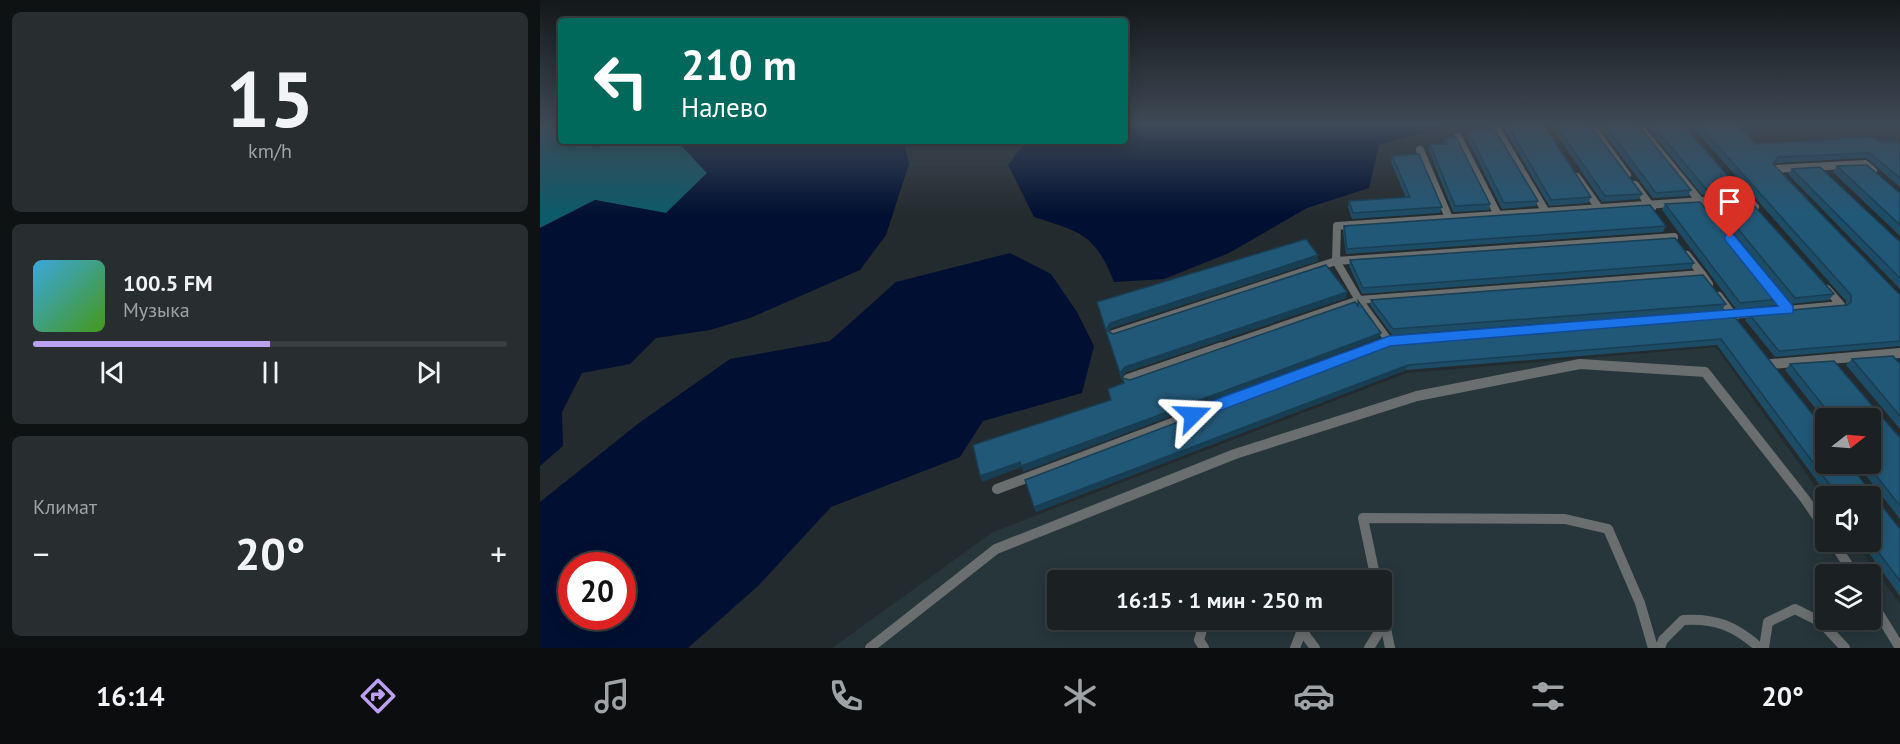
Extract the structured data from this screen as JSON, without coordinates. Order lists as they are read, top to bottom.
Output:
{
  "north": "right",
  "page": {
    "tile": [
      ["15", "km/h"],
      "Климат"
    ],
    "turn": ["210 m", "Налево"],
    "song": ["100.5 FM", "Музыка"],
    "heat": ["−", "20°", "+"],
    "limit": "20",
    "trip": "16:15 · 1 мин · 250 m",
    "tabs": ["16:14", "20°"]
  }
}
